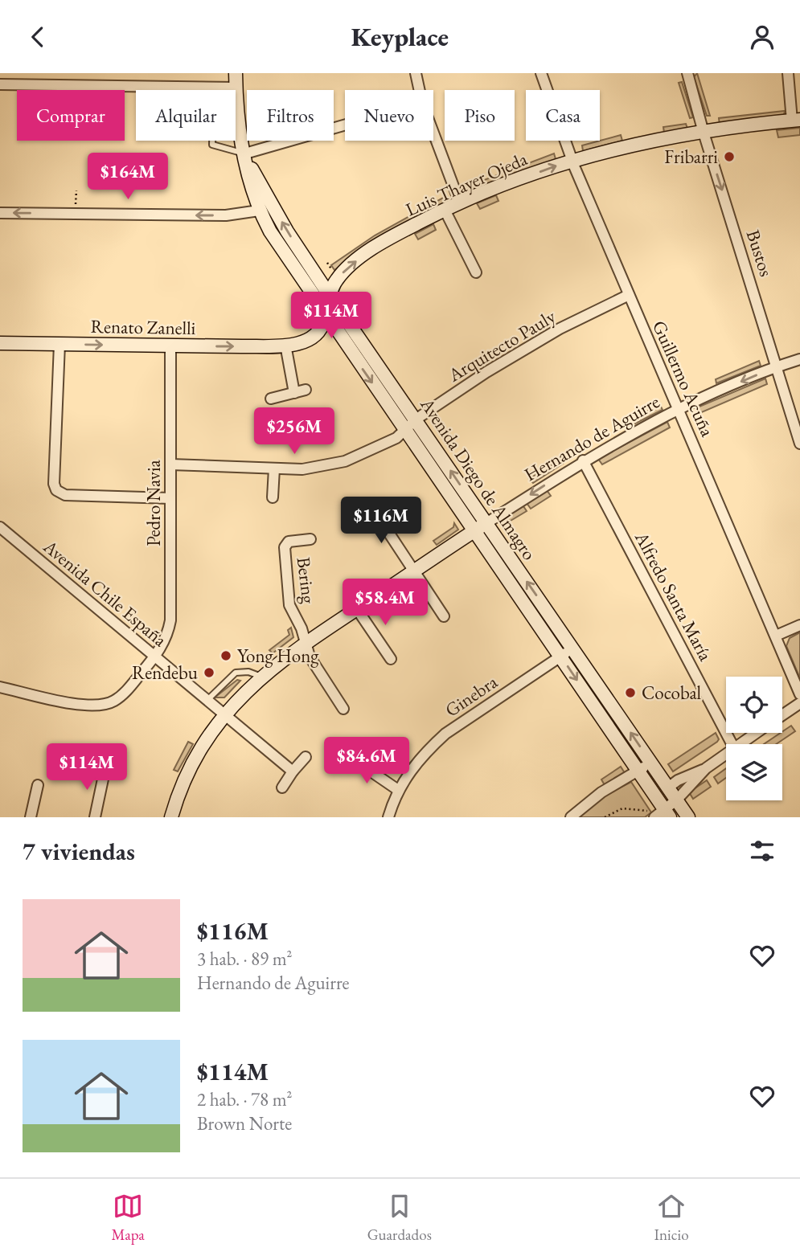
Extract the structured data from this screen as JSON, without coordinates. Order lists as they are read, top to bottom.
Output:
{
  "streets": {
    "street": [
      "Luis Thayer Ojeda",
      "Bustos",
      "Renato Zanelli",
      "Arquitecto Pauly",
      "Guillermo Acuña",
      "Hernando de Aguirre",
      "Avenida Diego de Almagro",
      "Pedro Navia",
      "Bering",
      "Avenida Chile España",
      "Alfredo Santa María",
      "Ginebra"
    ]
  },
  "crossings": [
    ["Luis Thayer Ojeda", "Bustos"],
    ["Luis Thayer Ojeda", "Guillermo Acuña"],
    ["Luis Thayer Ojeda", "Avenida Diego de Almagro"],
    ["Bustos", "Hernando de Aguirre"],
    ["Renato Zanelli", "Pedro Navia"],
    ["Arquitecto Pauly", "Guillermo Acuña"],
    ["Arquitecto Pauly", "Avenida Diego de Almagro"],
    ["Arquitecto Pauly", "Pedro Navia"],
    ["Guillermo Acuña", "Hernando de Aguirre"],
    ["Hernando de Aguirre", "Avenida Diego de Almagro"],
    ["Hernando de Aguirre", "Bering"],
    ["Hernando de Aguirre", "Avenida Chile España"],
    ["Hernando de Aguirre", "Alfredo Santa María"],
    ["Avenida Diego de Almagro", "Ginebra"],
    ["Pedro Navia", "Avenida Chile España"]
  ],
  "one_way": ["Luis Thayer Ojeda", "Bustos", "Renato Zanelli"],
  "places": [
    "Fribarri",
    "Yong Hong",
    "Rendebu",
    "Cocobal"
  ],
  "page": {
    "header": "Keyplace",
    "chip": [
      "Comprar",
      "Alquilar",
      "Filtros",
      "Nuevo",
      "Piso",
      "Casa"
    ],
    "price": [
      "$164M",
      "$114M",
      "$256M",
      "$116M",
      "$58.4M",
      "$84.6M",
      "$114M"
    ],
    "heading": "7 viviendas",
    "list": [
      {
        "name": "$116M",
        "note": "3 hab. · 89 m² · Hernando de Aguirre"
      },
      {
        "name": "$114M",
        "note": "2 hab. · 78 m² · Brown Norte"
      }
    ],
    "tabs": ["Mapa", "Guardados", "Inicio"]
  }
}
